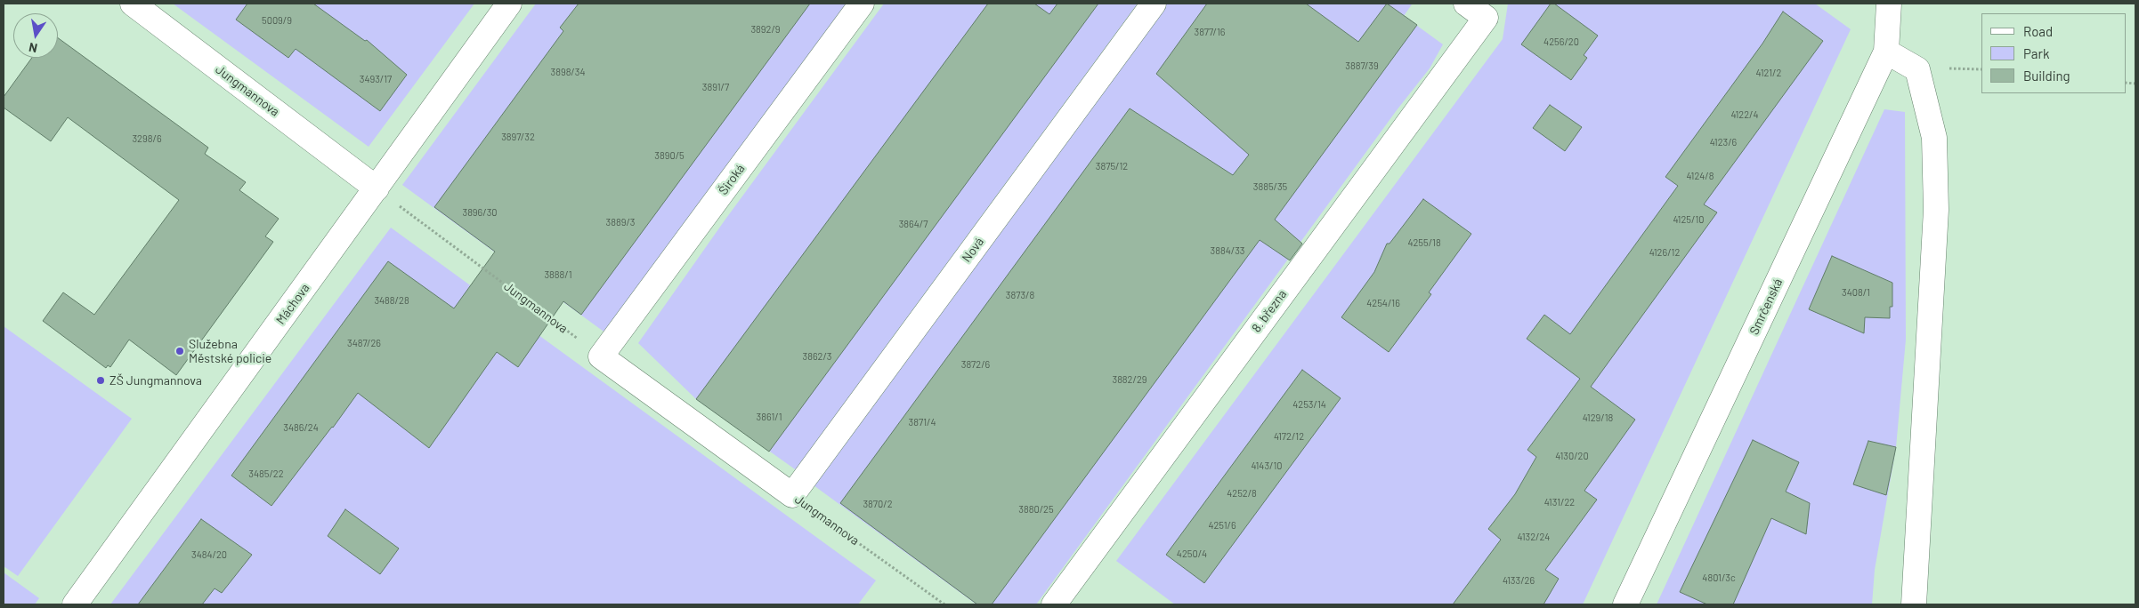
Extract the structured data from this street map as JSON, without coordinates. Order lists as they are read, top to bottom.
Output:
{
  "streets": {
    "street": [
      "Jungmannova",
      "Široká",
      "Nová",
      "Máchova",
      "Smrčenská",
      "8. března"
    ]
  },
  "crossings": [
    ["Jungmannova", "Široká"],
    ["Jungmannova", "Nová"],
    ["Jungmannova", "Máchova"]
  ],
  "places": ["Služebna Městské policie", "ZŠ Jungmannova"],
  "house_numbers": [
    "5009/9",
    "3892/9",
    "3877/16",
    "4256/20",
    "3887/39",
    "3898/34",
    "4121/2",
    "3493/17",
    "3891/7",
    "4122/4",
    "3897/32",
    "3298/6",
    "4123/6",
    "3890/5",
    "3875/12",
    "4124/8",
    "3885/35",
    "3896/30",
    "4125/10",
    "3889/3",
    "3864/7",
    "4255/18",
    "3884/33",
    "4126/12",
    "3888/1",
    "3408/1",
    "3873/8",
    "3488/28",
    "4254/16",
    "3487/26",
    "3862/3",
    "3872/6",
    "3882/29",
    "4253/14",
    "3861/1",
    "4129/18",
    "3871/4",
    "3486/24",
    "4172/12",
    "4130/20",
    "4143/10",
    "3485/22",
    "4252/8",
    "4131/22",
    "3870/2",
    "3880/25",
    "4251/6",
    "4132/24",
    "4250/4",
    "3484/20",
    "4801/3c",
    "4133/26"
  ],
  "legend": ["Road", "Park", "Building"],
  "north": "bottom"
}
